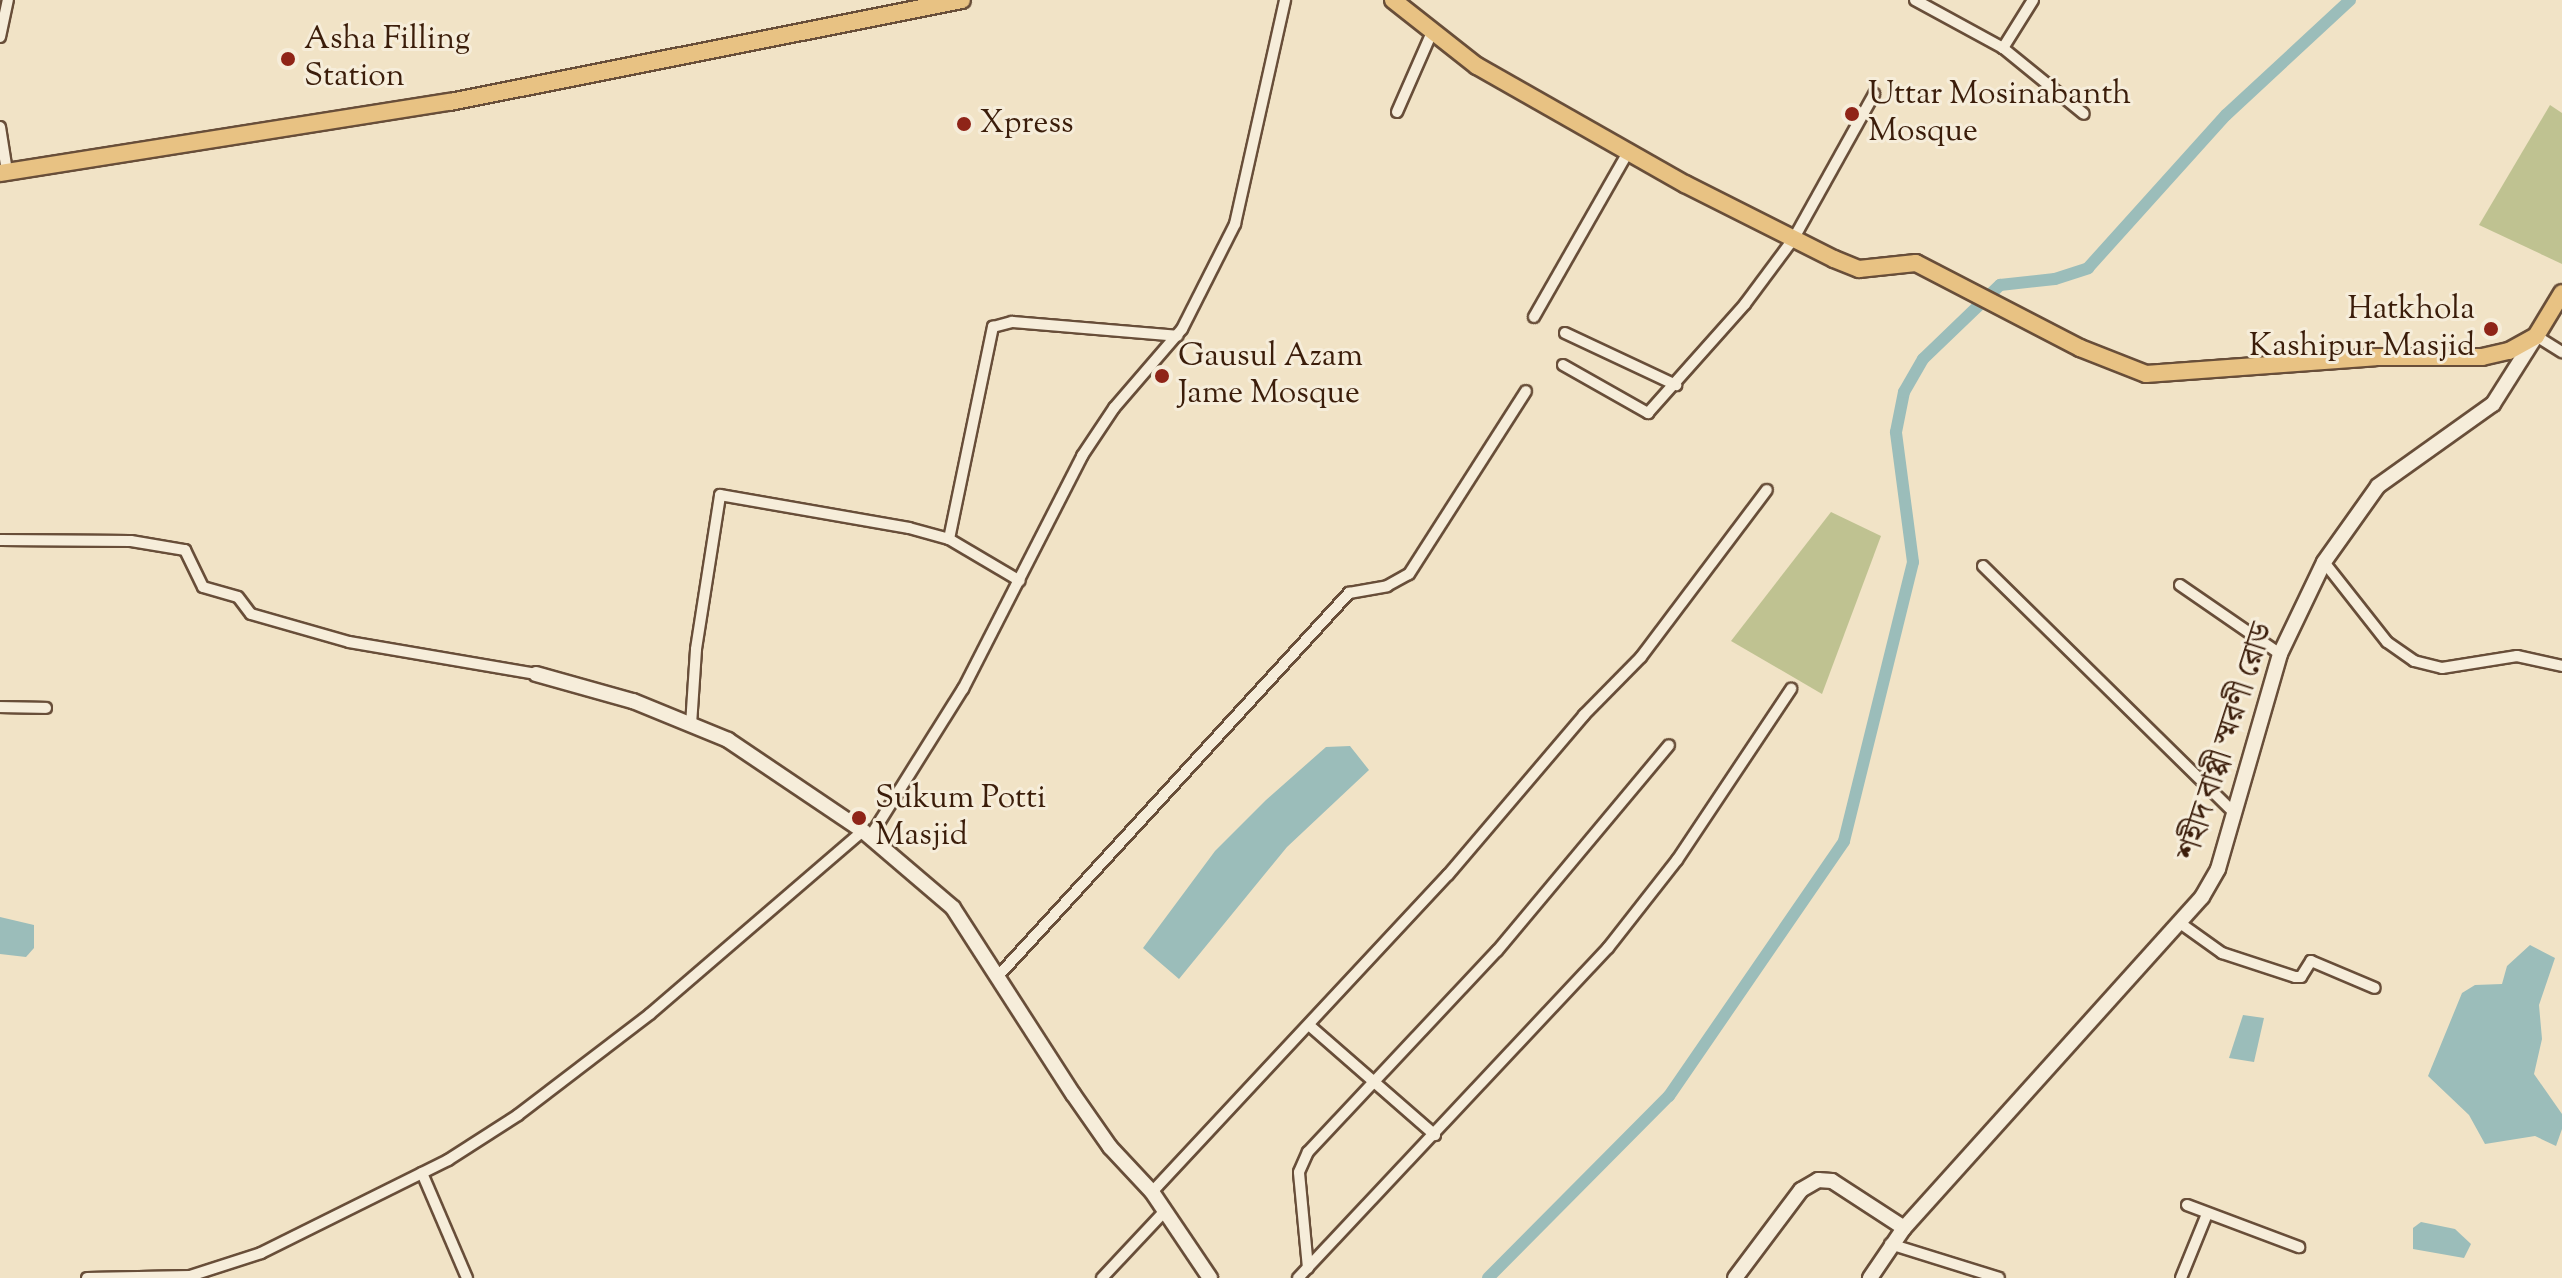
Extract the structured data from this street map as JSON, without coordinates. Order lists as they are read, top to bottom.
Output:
{
  "streets": {
    "street": ["শহীদ বাপ্পী স্মরণী রোড"]
  },
  "places": [
    "Asha Filling Station",
    "Uttar Mosinabanth Mosque",
    "Xpress",
    "Hatkhola Kashipur Masjid",
    "Gausul Azam Jame Mosque",
    "Sukum Potti Masjid"
  ]
}
